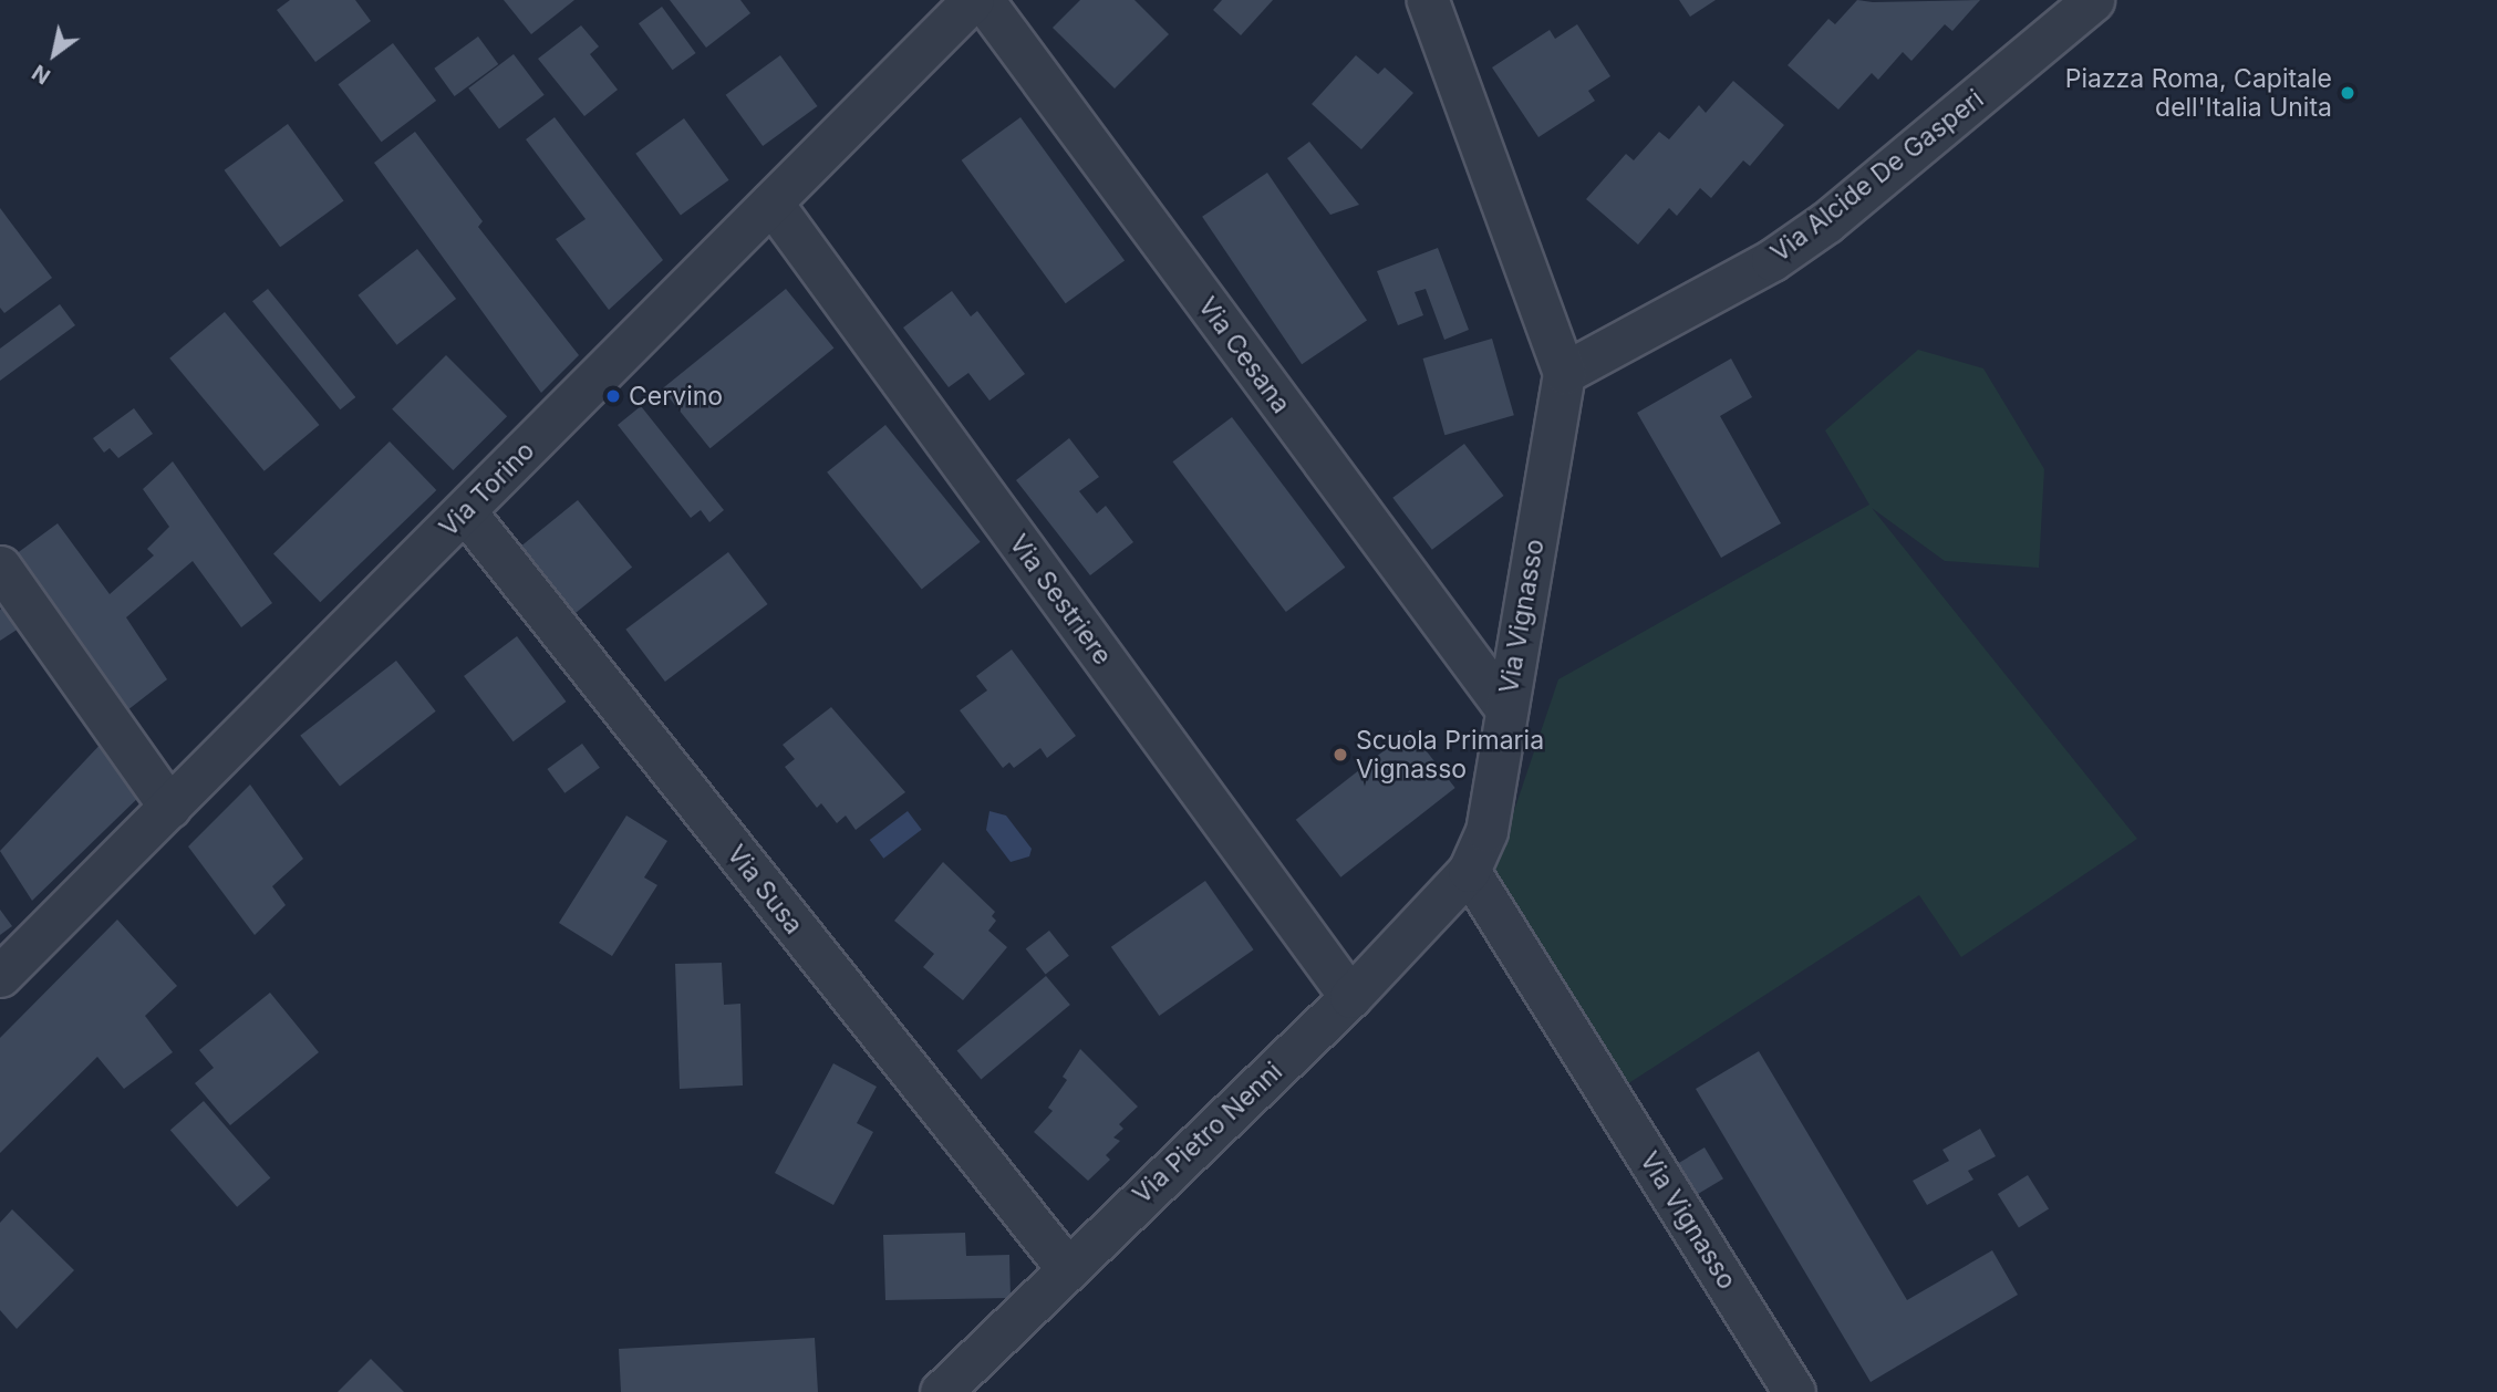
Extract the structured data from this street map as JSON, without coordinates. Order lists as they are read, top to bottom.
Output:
{
  "streets": {
    "street": [
      "Via Alcide De Gasperi",
      "Via Cesana",
      "Via Torino",
      "Via Sestriere",
      "Via Vignasso",
      "Via Susa",
      "Via Pietro Nenni"
    ]
  },
  "crossings": [
    ["Via Alcide De Gasperi", "Via Vignasso"],
    ["Via Cesana", "Via Torino"],
    ["Via Cesana", "Via Vignasso"],
    ["Via Torino", "Via Sestriere"],
    ["Via Torino", "Via Susa"],
    ["Via Sestriere", "Via Pietro Nenni"],
    ["Via Vignasso", "Via Pietro Nenni"],
    ["Via Susa", "Via Pietro Nenni"]
  ],
  "places": ["Piazza Roma, Capitale dell'Italia Unita", "Cervino", "Scuola Primaria Vignasso"],
  "north": "bottom left"
}
